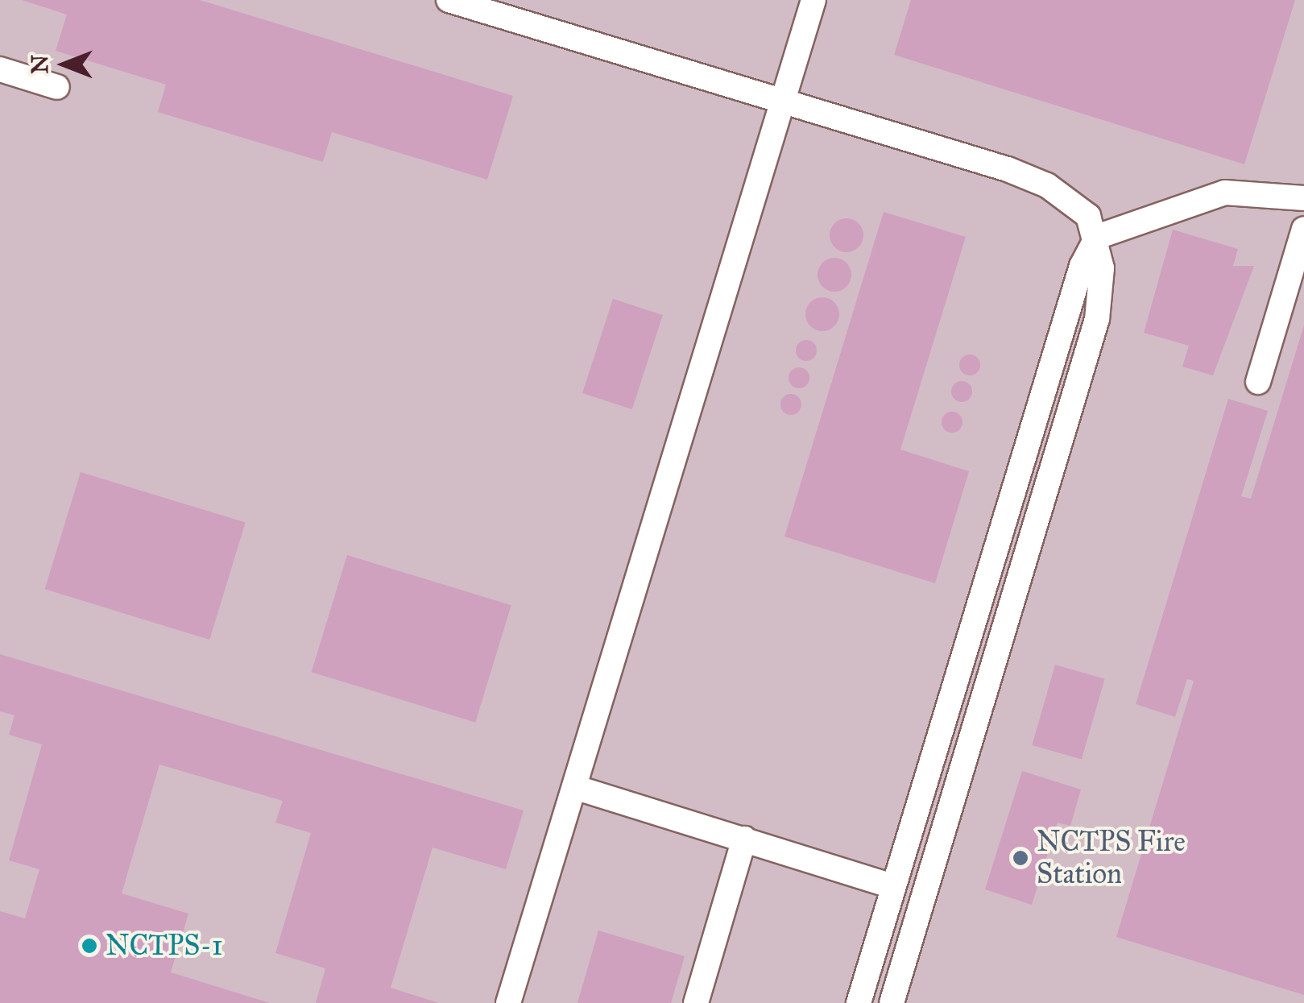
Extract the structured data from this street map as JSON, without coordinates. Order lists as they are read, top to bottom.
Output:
{
  "places": ["NCTPS Fire Station", "NCTPS-1"],
  "north": "left"
}
